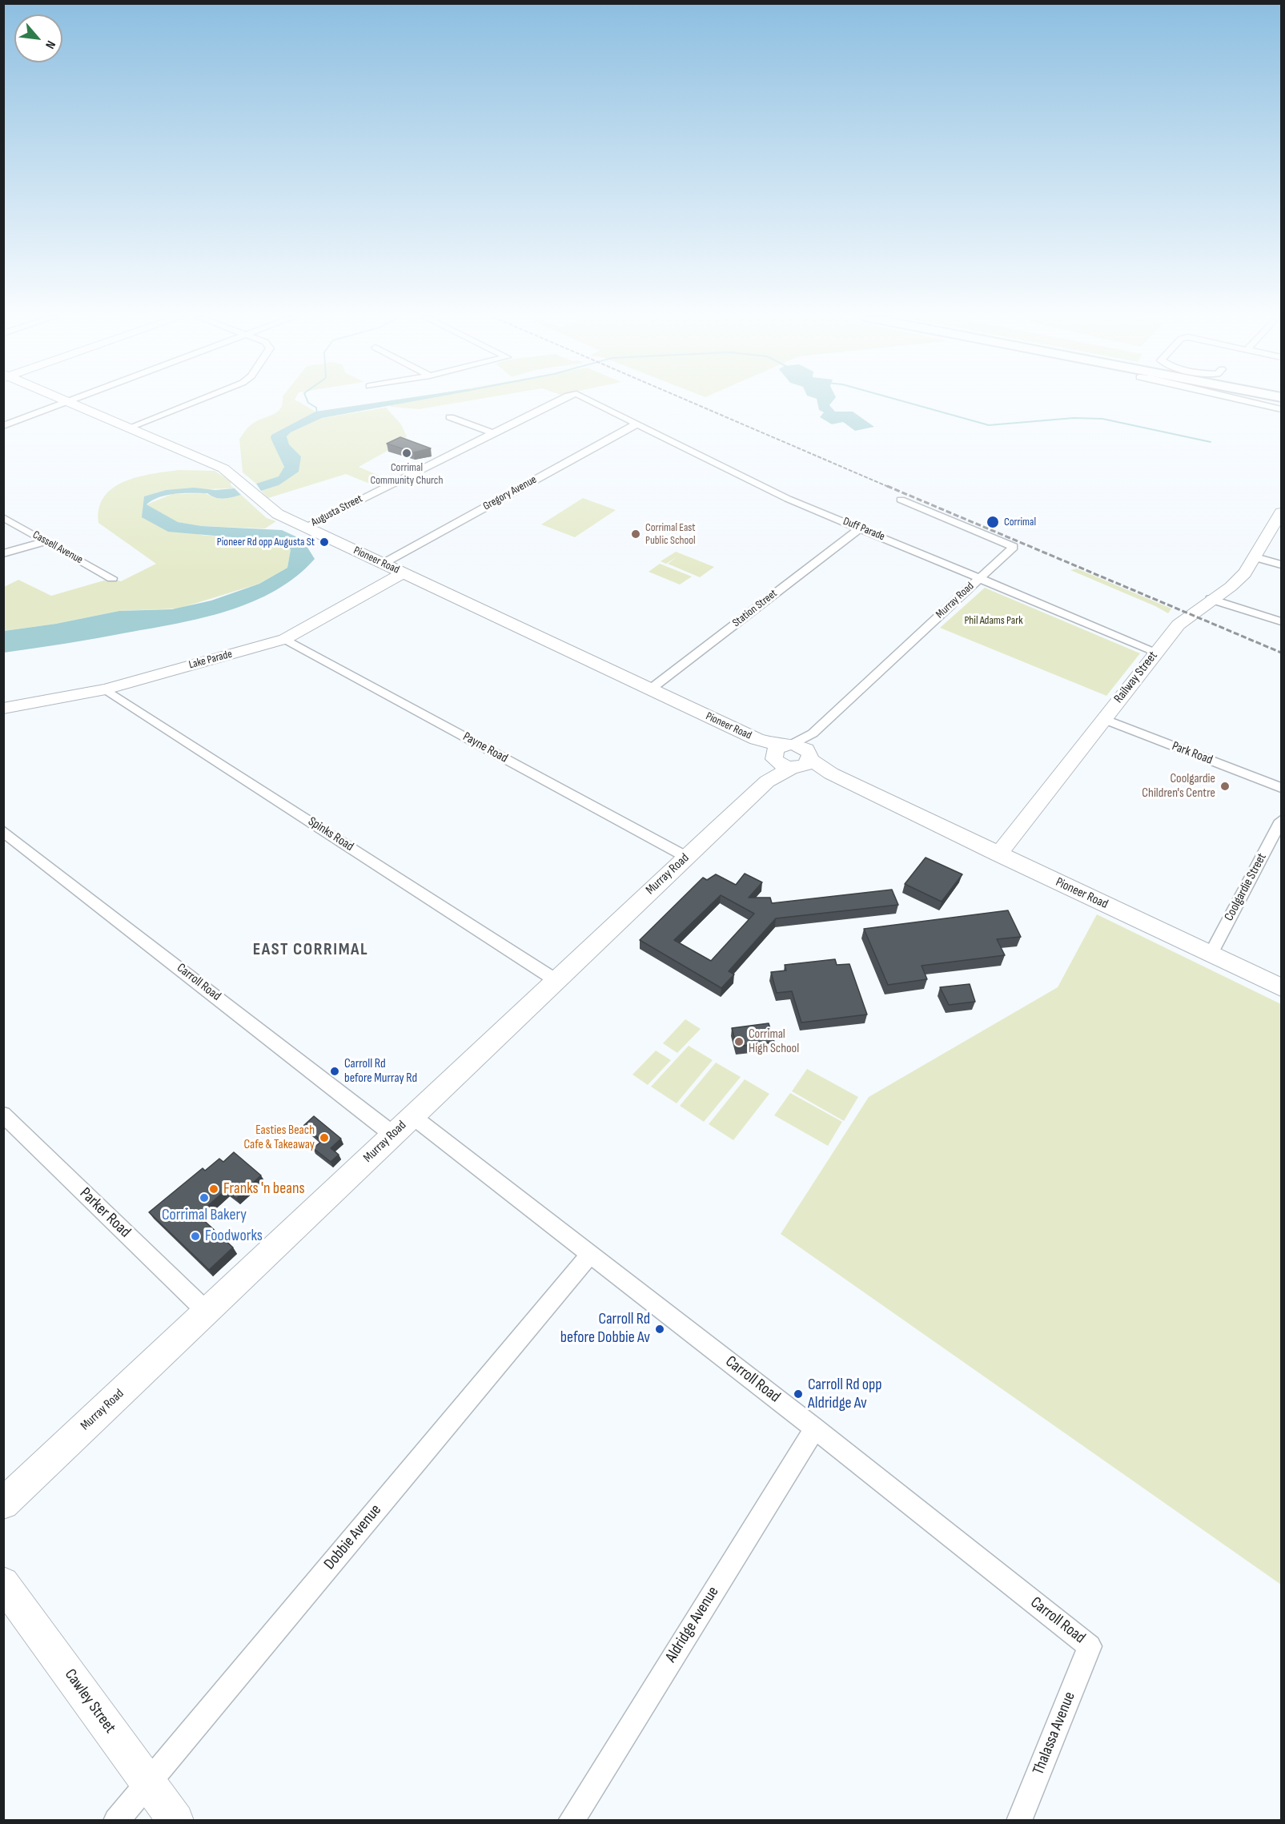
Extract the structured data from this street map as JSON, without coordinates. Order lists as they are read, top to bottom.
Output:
{
  "streets": {
    "main road": [
      "Pioneer Road",
      "Murray Road",
      "Lake Parade",
      "Railway Street",
      "Cawley Street"
    ],
    "street": [
      "Gregory Avenue",
      "Augusta Street",
      "Duff Parade",
      "Cassell Avenue",
      "Station Street",
      "Payne Road",
      "Park Road",
      "Spinks Road",
      "Coolgardie Street",
      "Carroll Road",
      "Parker Road",
      "Dobbie Avenue",
      "Aldridge Avenue",
      "Thalassa Avenue"
    ]
  },
  "crossings": [
    ["Gregory Avenue", "Duff Parade"],
    ["Gregory Avenue", "Pioneer Road"],
    ["Augusta Street", "Pioneer Road"],
    ["Duff Parade", "Murray Road"],
    ["Duff Parade", "Station Street"],
    ["Duff Parade", "Railway Street"],
    ["Pioneer Road", "Murray Road"],
    ["Pioneer Road", "Station Street"],
    ["Pioneer Road", "Lake Parade"],
    ["Pioneer Road", "Railway Street"],
    ["Pioneer Road", "Coolgardie Street"],
    ["Murray Road", "Payne Road"],
    ["Murray Road", "Spinks Road"],
    ["Murray Road", "Carroll Road"],
    ["Murray Road", "Parker Road"],
    ["Lake Parade", "Payne Road"],
    ["Lake Parade", "Spinks Road"],
    ["Railway Street", "Park Road"],
    ["Carroll Road", "Dobbie Avenue"],
    ["Carroll Road", "Aldridge Avenue"],
    ["Carroll Road", "Thalassa Avenue"],
    ["Dobbie Avenue", "Cawley Street"]
  ],
  "districts": ["EAST CORRIMAL"],
  "parks": ["Phil Adams Park"],
  "places": [
    "Corrimal Community Church",
    "Corrimal",
    "Corrimal East Public School",
    "Pioneer Rd opp Augusta St",
    "Coolgardie Children's Centre",
    "Corrimal High School",
    "Carroll Rd before Murray Rd",
    "Easties Beach Cafe & Takeaway",
    "Franks 'n beans",
    "Corrimal Bakery",
    "Foodworks",
    "Carroll Rd before Dobbie Av",
    "Carroll Rd opp Aldridge Av"
  ],
  "north": "bottom right"
}
